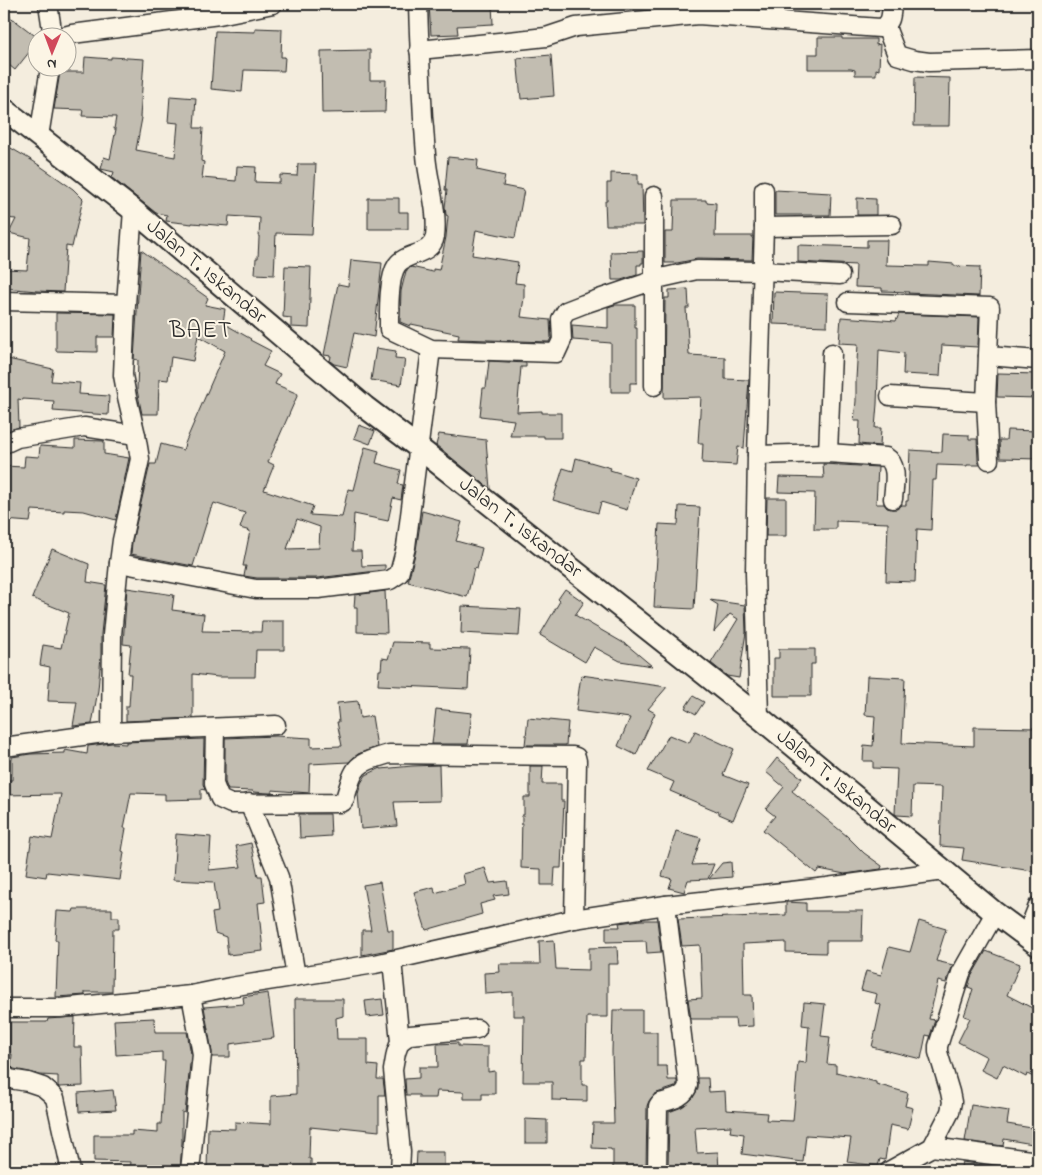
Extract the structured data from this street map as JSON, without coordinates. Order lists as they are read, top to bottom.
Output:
{
  "streets": {
    "street": ["Jalan T. Iskandar"]
  },
  "districts": ["BAET"],
  "north": "bottom"
}
